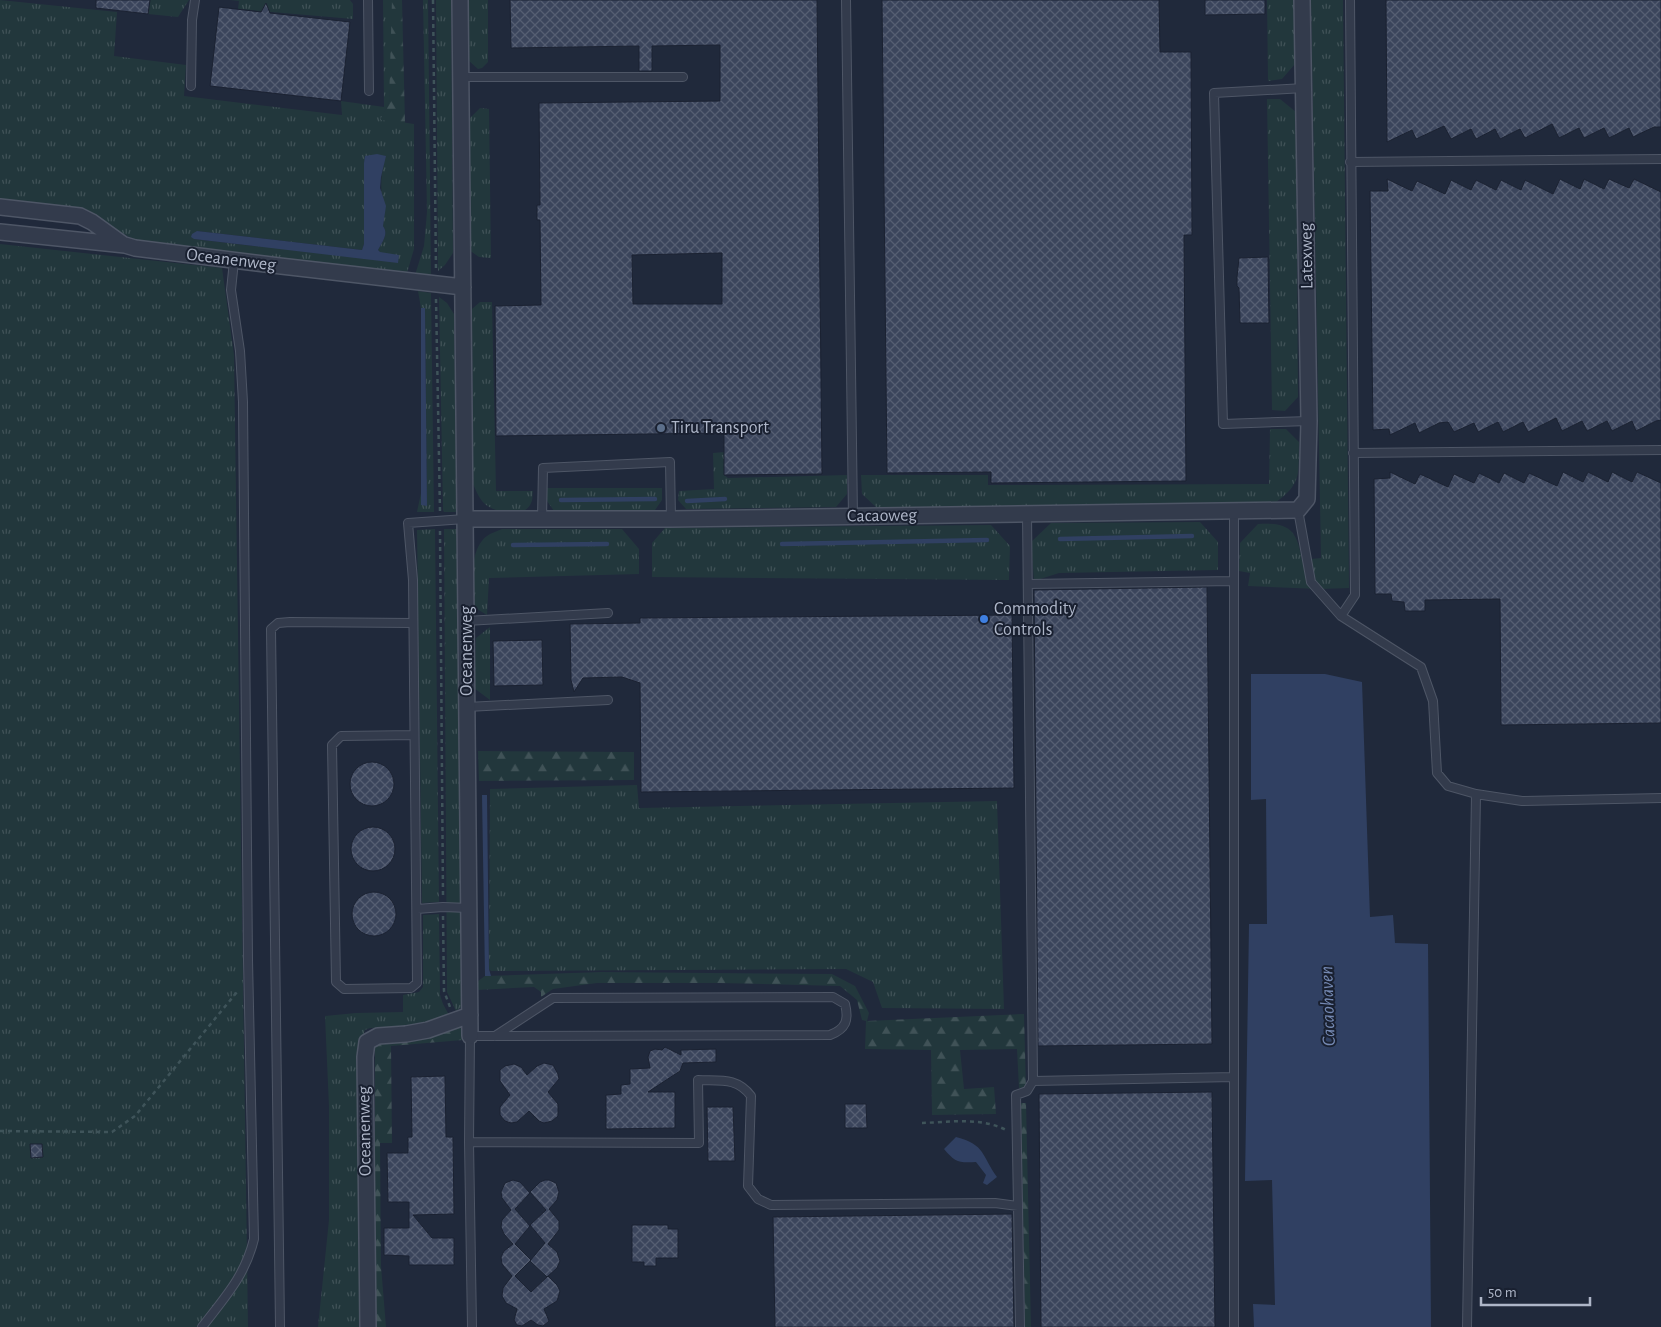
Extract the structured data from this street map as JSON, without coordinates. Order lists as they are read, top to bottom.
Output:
{
  "streets": {
    "street": ["Latexweg", "Oceanenweg", "Cacaoweg"]
  },
  "crossings": [
    ["Latexweg", "Cacaoweg"],
    ["Oceanenweg", "Cacaoweg"]
  ],
  "water": ["Cacaohaven"],
  "places": ["Tiru Transport", "Commodity Controls"],
  "scale_bar": "50 m"
}
